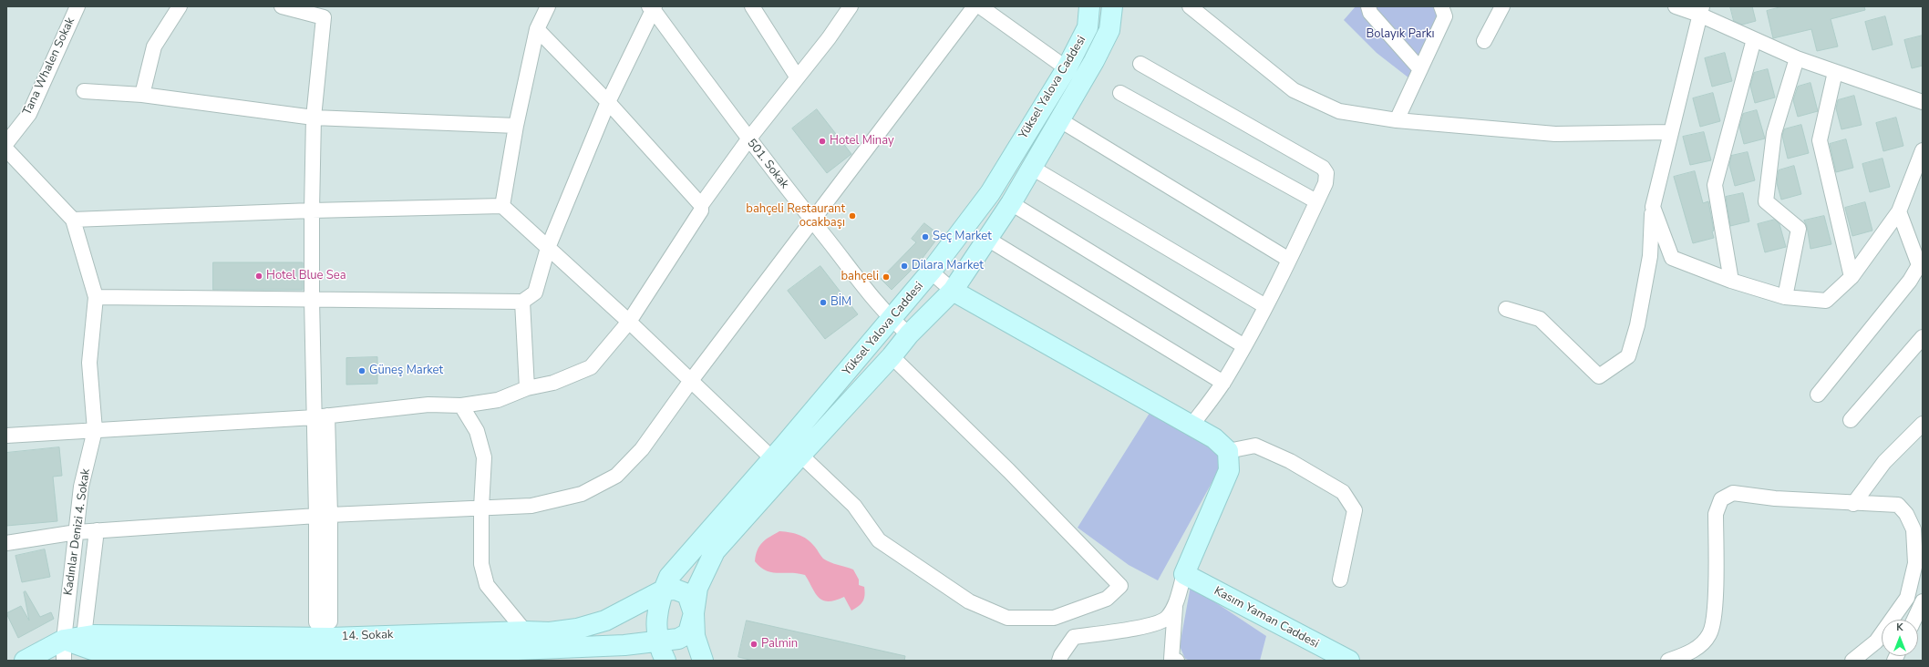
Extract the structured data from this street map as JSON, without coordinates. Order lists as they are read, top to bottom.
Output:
{
  "streets": {
    "street": [
      "Tana Whalen Sokak",
      "Yüksel Yalova Caddesi",
      "501. Sokak",
      "Kadınlar Denizi 4. Sokak",
      "Kasım Yaman Caddesi",
      "14. Sokak"
    ]
  },
  "crossings": [
    ["Yüksel Yalova Caddesi", "501. Sokak"],
    ["Yüksel Yalova Caddesi", "14. Sokak"],
    ["Kadınlar Denizi 4. Sokak", "14. Sokak"]
  ],
  "parks": ["Bolayık Parkı"],
  "places": [
    "Hotel Minay",
    "bahçeli Restaurant ocakbaşı",
    "Seç Market",
    "Dilara Market",
    "Hotel Blue Sea",
    "bahçeli",
    "BİM",
    "Güneş Market",
    "Palmin"
  ],
  "north": "top"
}
